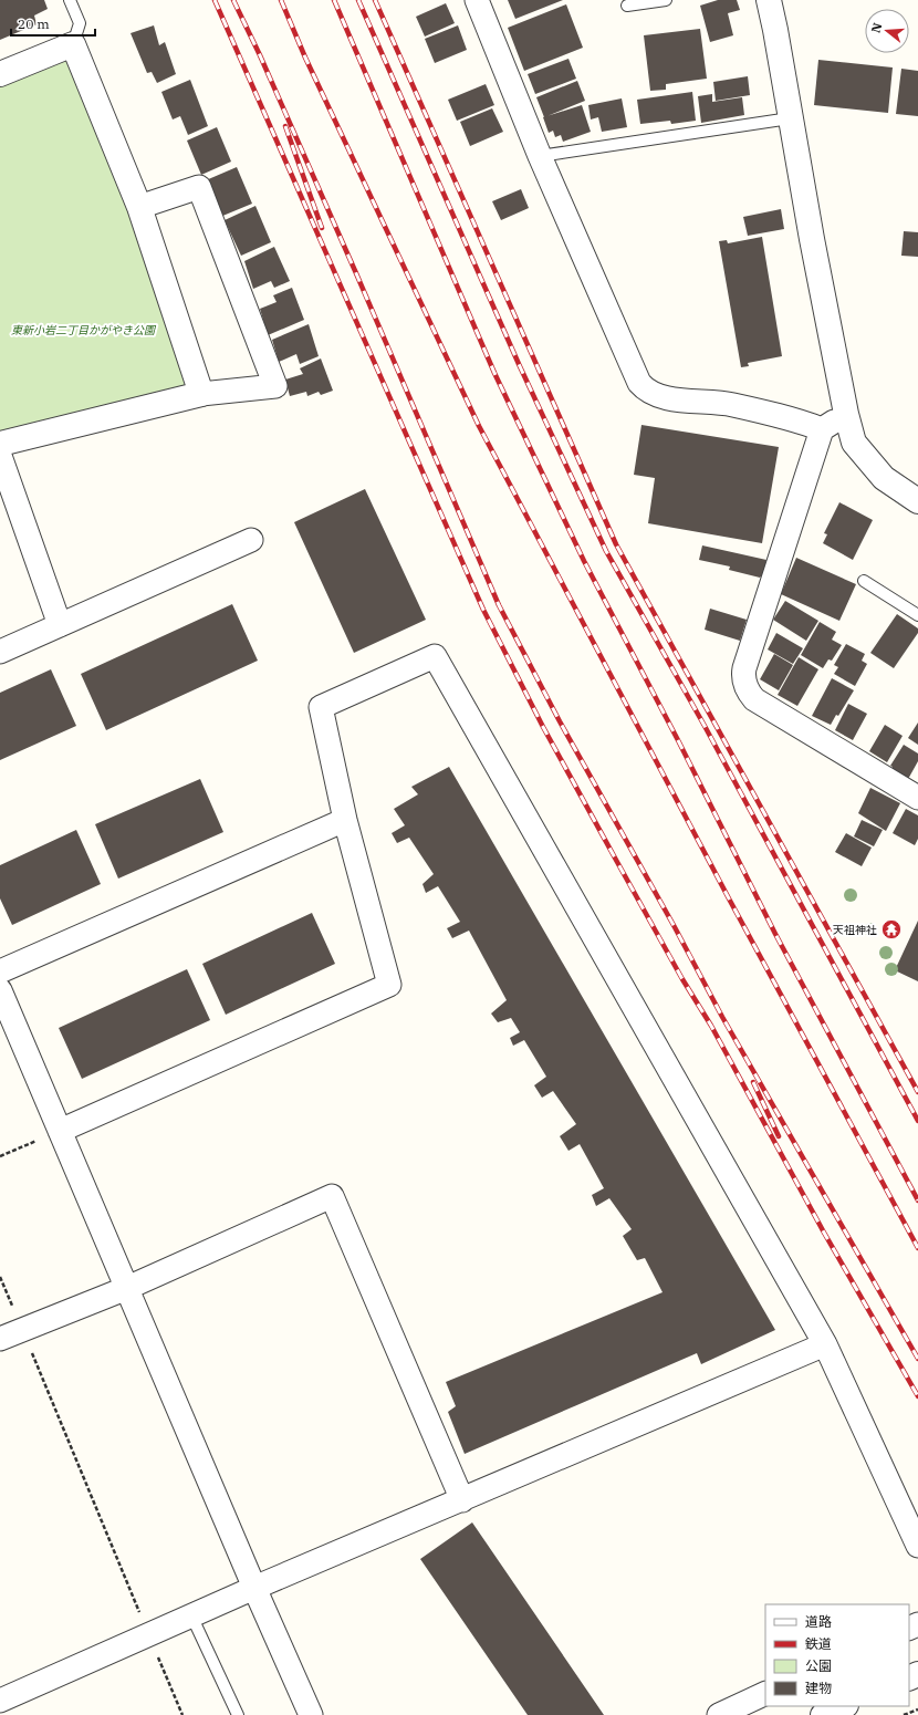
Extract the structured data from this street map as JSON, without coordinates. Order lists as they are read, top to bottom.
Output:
{
  "parks": ["東新小岩二丁目かがやき公園"],
  "places": {
    "temple": ["天祖神社"]
  },
  "legend": [
    "道路",
    "鉄道",
    "公園",
    "建物"
  ],
  "scale_bar": "20 m",
  "north": "left"
}
